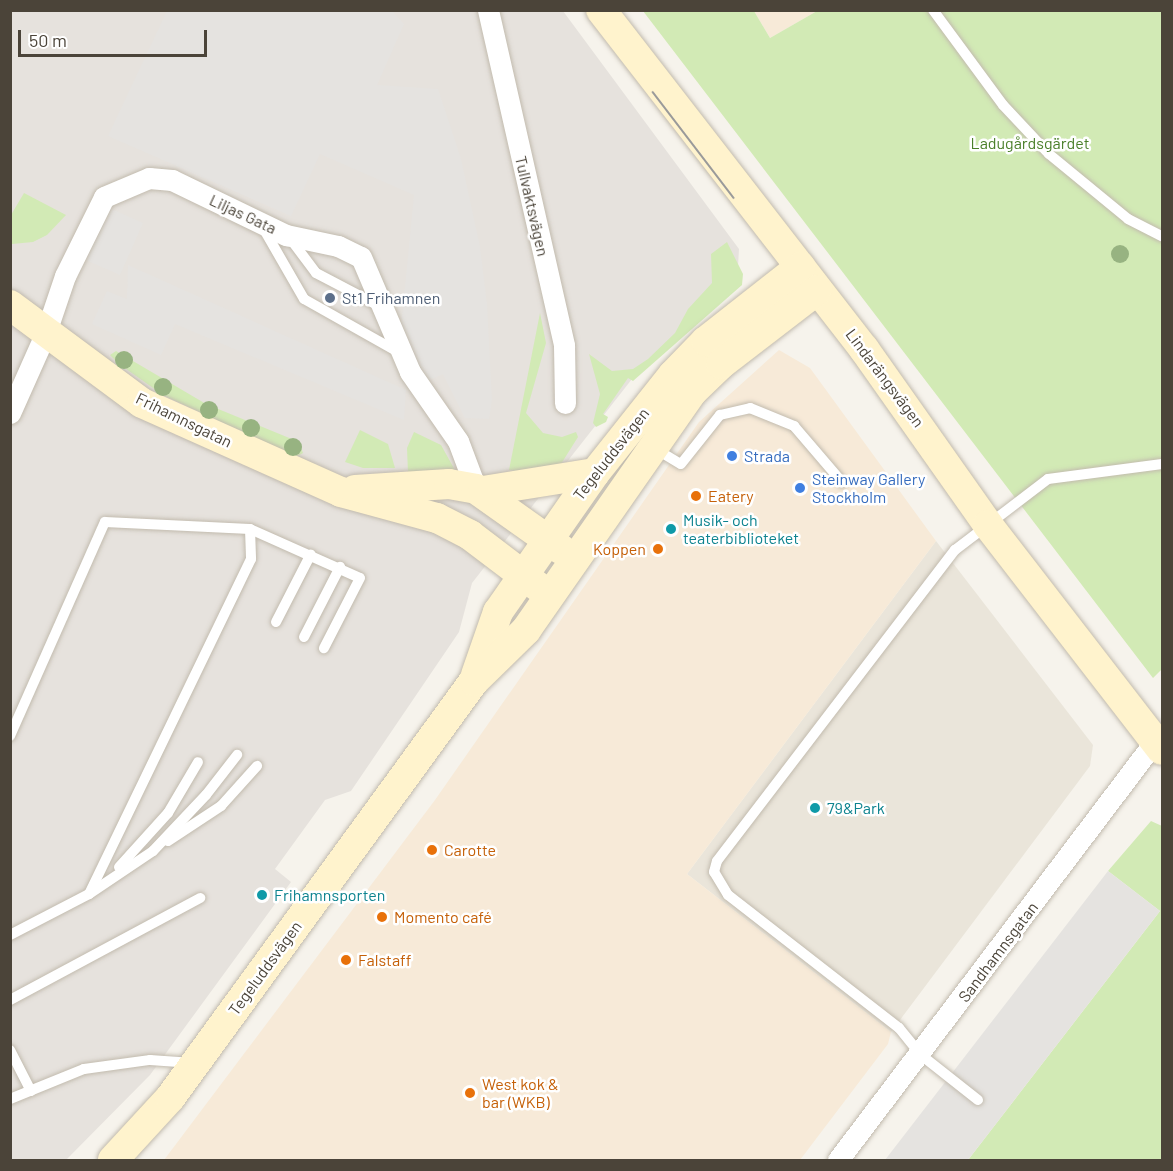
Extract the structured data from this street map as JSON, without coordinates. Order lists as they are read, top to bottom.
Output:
{
  "streets": {
    "street": [
      "Tullvaktsvägen",
      "Liljas Gata",
      "Lindarängsvägen",
      "Frihamnsgatan",
      "Tegeluddsvägen",
      "Sandhamnsgatan"
    ]
  },
  "crossings": [
    ["Liljas Gata", "Frihamnsgatan"],
    ["Lindarängsvägen", "Tegeluddsvägen"],
    ["Lindarängsvägen", "Sandhamnsgatan"],
    ["Frihamnsgatan", "Tegeluddsvägen"]
  ],
  "parks": ["Ladugårdsgärdet"],
  "places": [
    "St1 Frihamnen",
    "Strada",
    "Steinway Gallery Stockholm",
    "Eatery",
    "Musik- och teaterbiblioteket",
    "Koppen",
    "79&Park",
    "Carotte",
    "Frihamnsporten",
    "Momento café",
    "Falstaff",
    "West kok & bar (WKB)"
  ],
  "scale_bar": "50 m"
}
